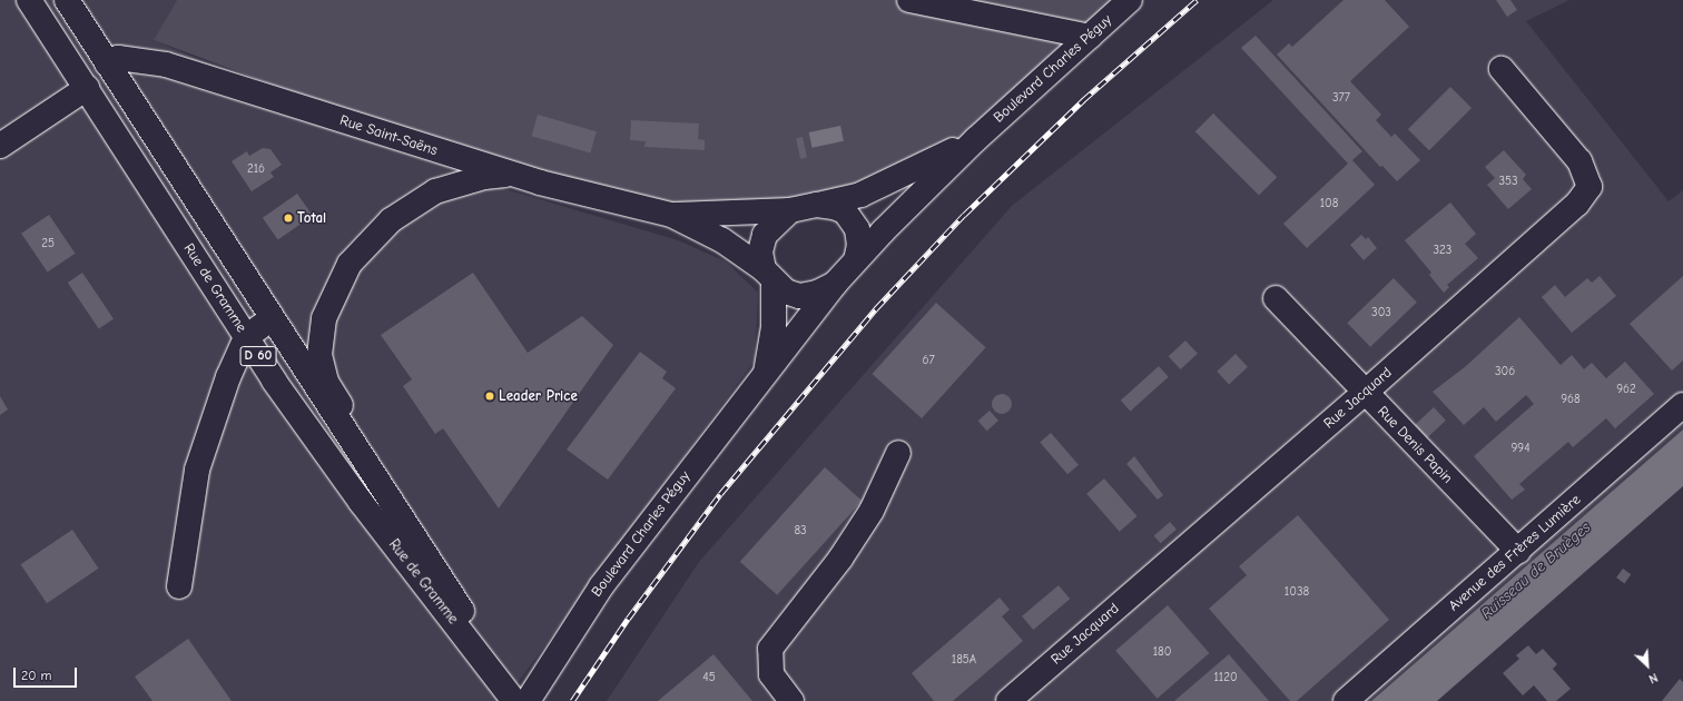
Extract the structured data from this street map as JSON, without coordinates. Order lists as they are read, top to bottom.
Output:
{
  "streets": {
    "street": [
      "Boulevard Charles Péguy",
      "Rue Saint-Saëns",
      "Rue de Gramme",
      "D 60",
      "Rue Jacquard",
      "Rue Denis Papin",
      "Avenue des Frères Lumière"
    ]
  },
  "crossings": [
    ["Boulevard Charles Péguy", "Rue Saint-Saëns"],
    ["Boulevard Charles Péguy", "Rue de Gramme"],
    ["Rue Saint-Saëns", "Rue de Gramme"],
    ["Rue Jacquard", "Rue Denis Papin"],
    ["Rue Denis Papin", "Avenue des Frères Lumière"]
  ],
  "water": ["Ruisseau de Bruèges"],
  "places": ["Total", "Leader Price"],
  "house_numbers": [
    "377",
    "216",
    "353",
    "108",
    "25",
    "323",
    "303",
    "67",
    "306",
    "962",
    "968",
    "994",
    "83",
    "1038",
    "180",
    "185A",
    "45",
    "1120"
  ],
  "scale_bar": "20 m",
  "north": "bottom right"
}
